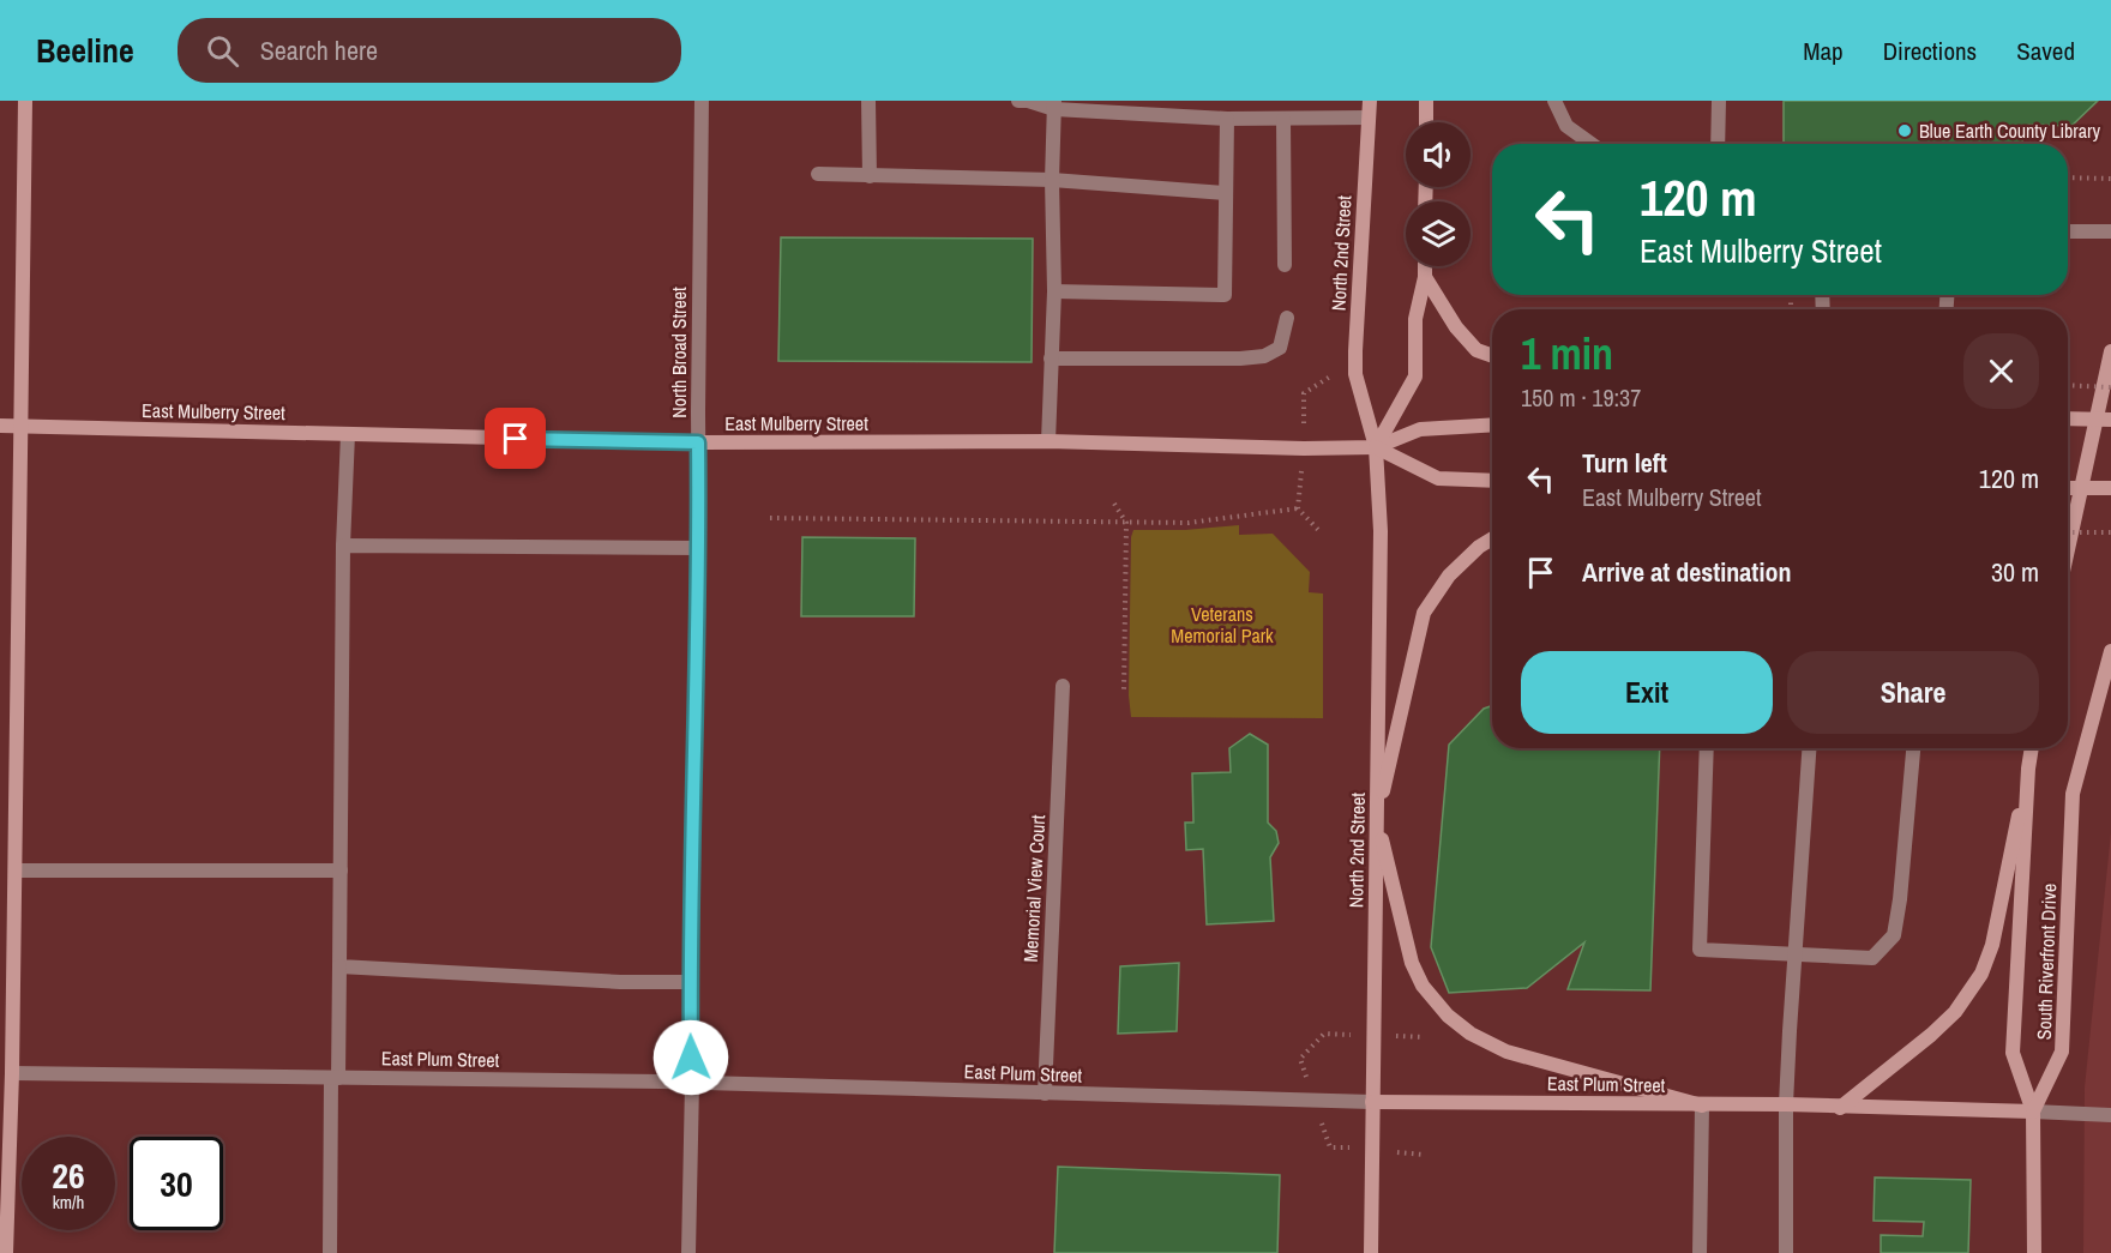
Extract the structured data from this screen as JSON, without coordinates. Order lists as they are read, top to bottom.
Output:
{
  "streets": {
    "main road": [
      "North 2nd Street",
      "East Mulberry Street",
      "South Riverfront Drive",
      "East Plum Street"
    ],
    "street": ["North Broad Street", "Memorial View Court"]
  },
  "crossings": [
    ["North 2nd Street", "East Mulberry Street"],
    ["North 2nd Street", "East Plum Street"],
    ["North Broad Street", "East Mulberry Street"],
    ["North Broad Street", "East Plum Street"],
    ["Memorial View Court", "East Plum Street"],
    ["South Riverfront Drive", "East Plum Street"]
  ],
  "parks": ["Veterans Memorial Park"],
  "places": ["Blue Earth County Library"],
  "page": {
    "header": "Beeline",
    "search": "Search here",
    "nav": ["Map", "Directions", "Saved"],
    "turn": ["120 m", "East Mulberry Street"],
    "heading": ["1 min", "150 m · 19:37"],
    "list": [
      {
        "name": "Turn left",
        "note": "East Mulberry Street",
        "value": "120 m"
      },
      {
        "name": "Arrive at destination",
        "value": "30 m"
      }
    ],
    "buttons": ["Exit", "Share"],
    "speed": "26 km/h",
    "limit": "30"
  }
}
